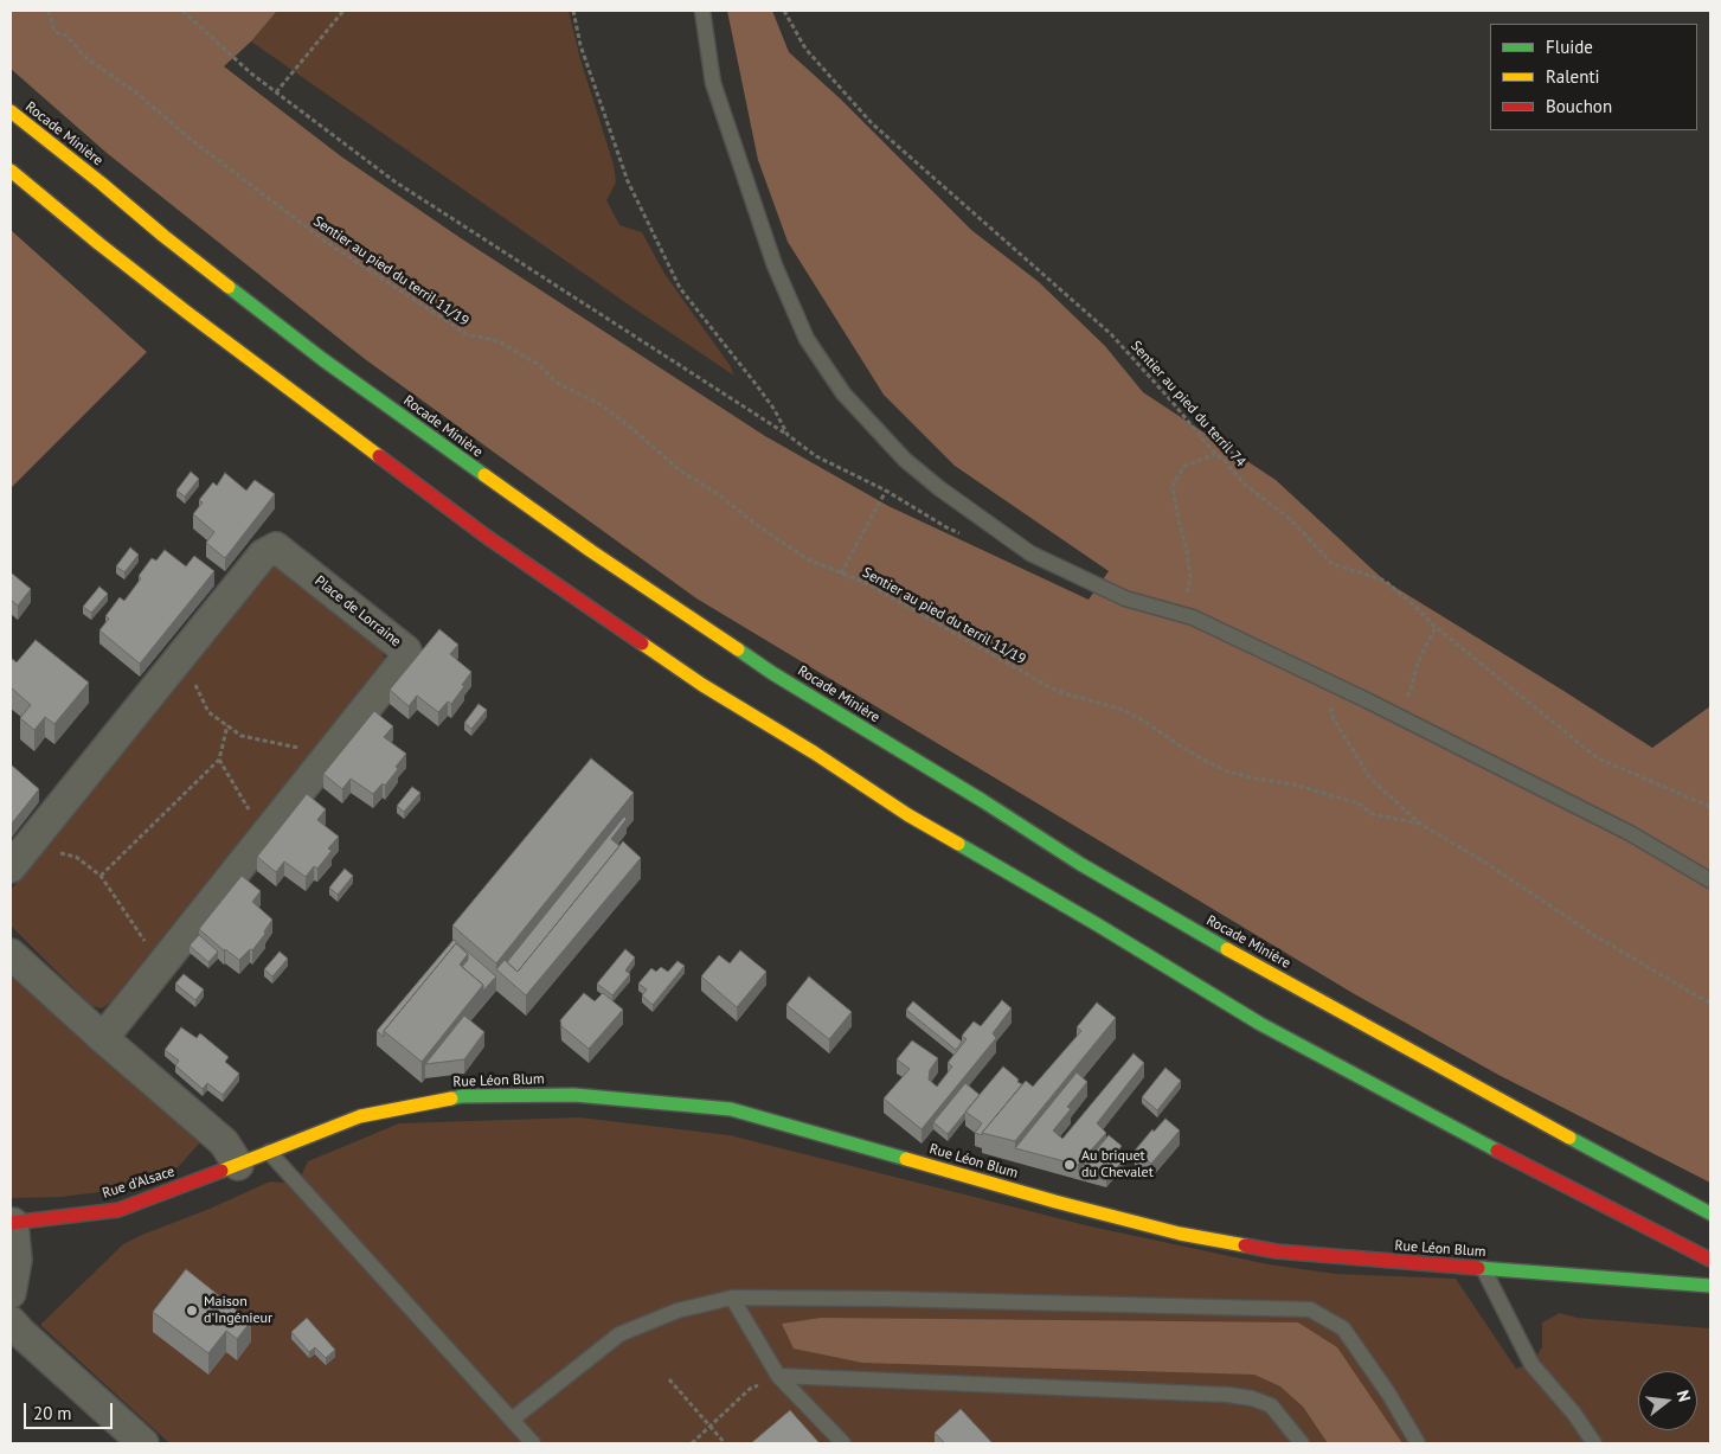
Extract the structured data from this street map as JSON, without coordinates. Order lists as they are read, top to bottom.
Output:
{
  "streets": {
    "main road": ["Rocade Minière", "Rue Léon Blum", "Rue d'Alsace"],
    "street": ["Place de Lorraine"],
    "path": ["Sentier au pied du terril 11/19", "Sentier au pied du terril 74"]
  },
  "crossings": [
    ["Rue Léon Blum", "Rue d'Alsace"]
  ],
  "places": ["Au briquet du Chevalet", "Maison d'Ingénieur"],
  "legend": ["Fluide", "Ralenti", "Bouchon"],
  "scale_bar": "20 m",
  "north": "right"
}
